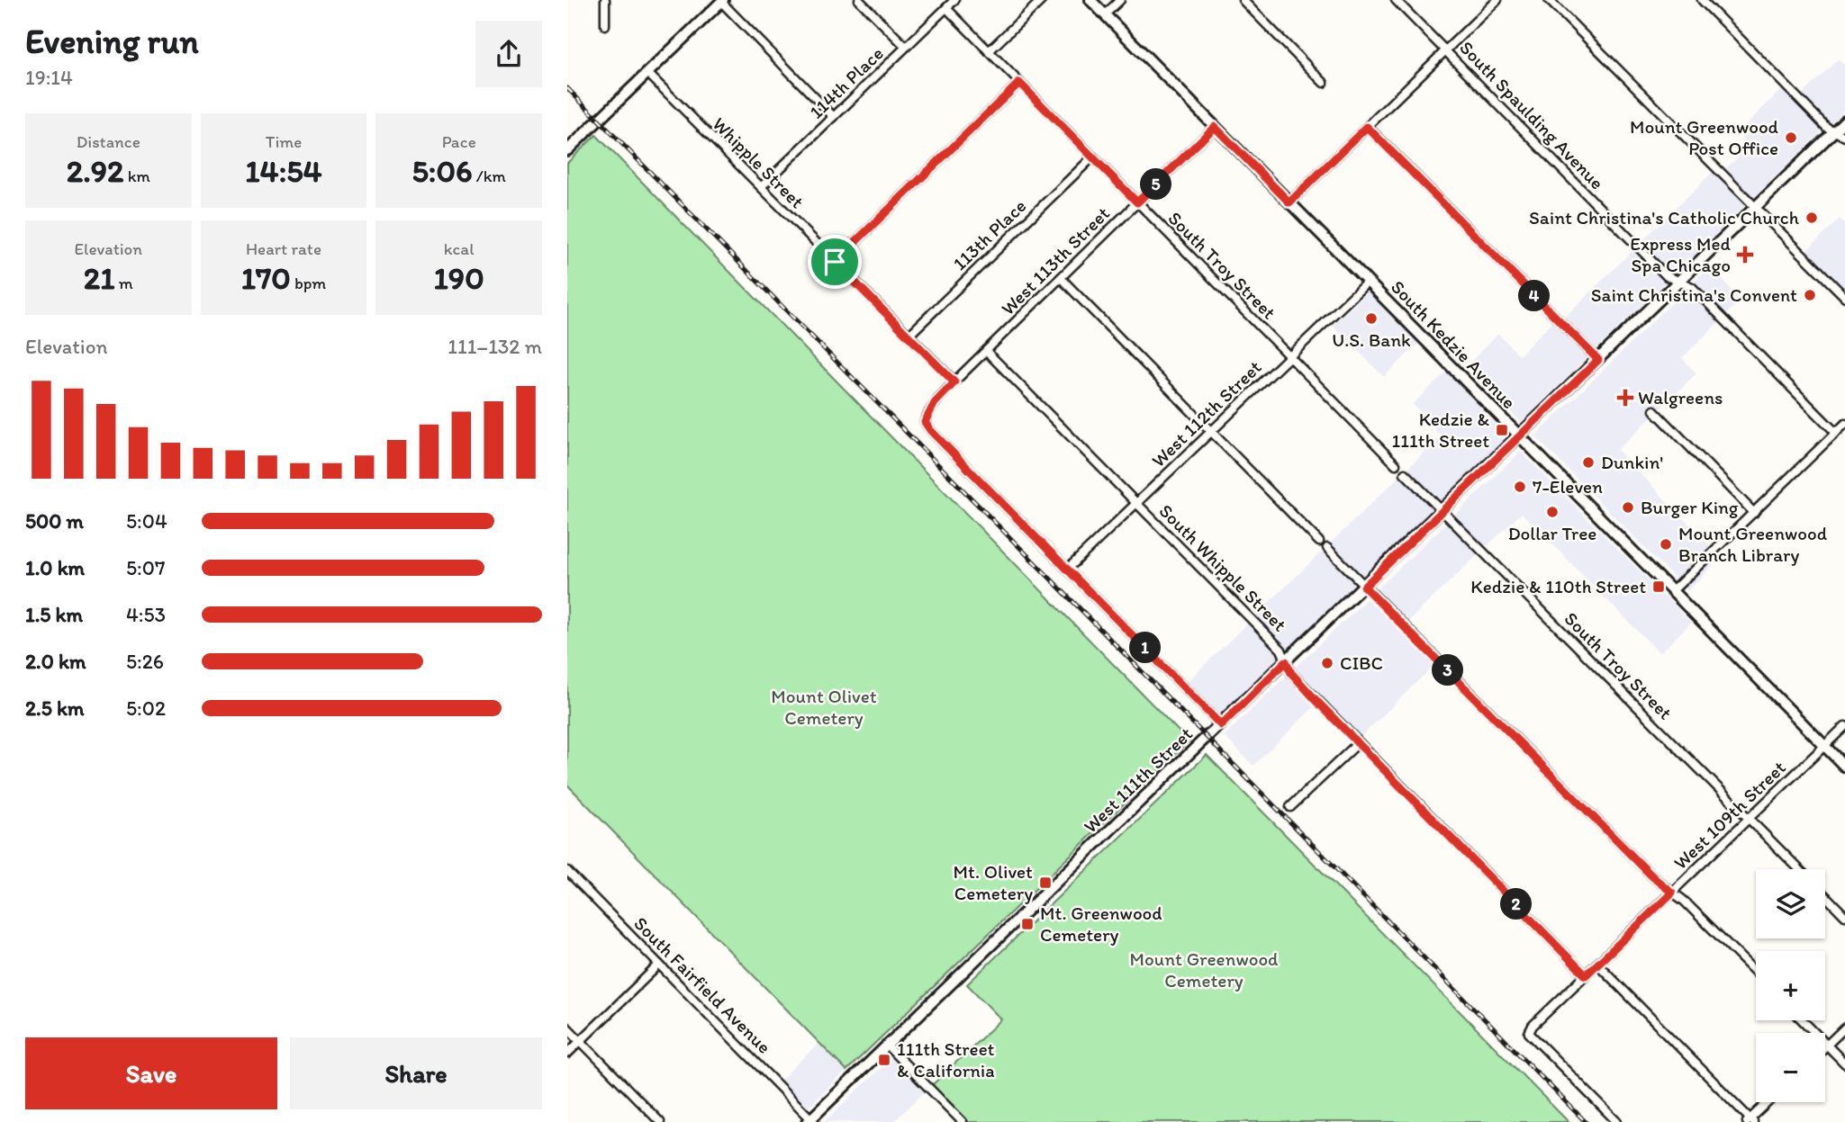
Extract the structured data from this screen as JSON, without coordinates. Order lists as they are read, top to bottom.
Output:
{
  "streets": {
    "main road": ["South Kedzie Avenue", "West 111th Street"],
    "street": [
      "114th Place",
      "South Spaulding Avenue",
      "Whipple Street",
      "113th Place",
      "West 113th Street",
      "South Troy Street",
      "West 112th Street",
      "South Whipple Street",
      "West 109th Street",
      "South Fairfield Avenue"
    ]
  },
  "crossings": [
    ["114th Place", "Whipple Street"],
    ["114th Place", "South Troy Street"],
    ["South Spaulding Avenue", "West 111th Street"],
    ["Whipple Street", "113th Place"],
    ["Whipple Street", "West 113th Street"],
    ["113th Place", "South Troy Street"],
    ["West 113th Street", "South Troy Street"],
    ["West 113th Street", "South Kedzie Avenue"],
    ["West 113th Street", "West 112th Street"],
    ["West 113th Street", "South Whipple Street"],
    ["South Troy Street", "West 112th Street"],
    ["South Troy Street", "West 111th Street"],
    ["South Troy Street", "West 109th Street"],
    ["South Kedzie Avenue", "West 112th Street"],
    ["South Kedzie Avenue", "West 111th Street"],
    ["South Kedzie Avenue", "West 109th Street"],
    ["West 112th Street", "South Whipple Street"],
    ["South Whipple Street", "West 111th Street"],
    ["South Whipple Street", "West 109th Street"],
    ["West 111th Street", "South Fairfield Avenue"]
  ],
  "parks": ["Mount Olivet Cemetery", "Mount Greenwood Cemetery"],
  "places": {
    "other": [
      "Mount Greenwood Post Office",
      "Saint Christina's Catholic Church",
      "Saint Christina's Convent",
      "U.S. Bank",
      "Dunkin'",
      "7-Eleven",
      "Burger King",
      "Dollar Tree",
      "Mount Greenwood Branch Library",
      "CIBC"
    ],
    "health": ["Express Med Spa Chicago", "Walgreens"],
    "transit": [
      "Kedzie & 111th Street",
      "Kedzie & 110th Street",
      "Mt. Olivet Cemetery",
      "Mt. Greenwood Cemetery",
      "111th Street & California"
    ]
  },
  "page": {
    "heading": ["Evening run", "19:14"],
    "stats": [
      ["Distance", "2.92 km"],
      ["Time", "14:54"],
      ["Pace", "5:06 /km"],
      ["Elevation", "21 m"],
      ["Heart rate", "170 bpm"],
      ["kcal", "190"]
    ],
    "pins": [
      "5",
      "4",
      "1",
      "3",
      "2"
    ],
    "chart": ["Elevation", "111–132 m"],
    "list": [
      {
        "name": "500 m",
        "note": "5:04"
      },
      {
        "name": "1.0 km",
        "note": "5:07"
      },
      {
        "name": "1.5 km",
        "note": "4:53"
      },
      {
        "name": "2.0 km",
        "note": "5:26"
      },
      {
        "name": "2.5 km",
        "note": "5:02"
      }
    ],
    "map_buttons": ["+", "−"],
    "buttons": ["Save", "Share"]
  }
}
